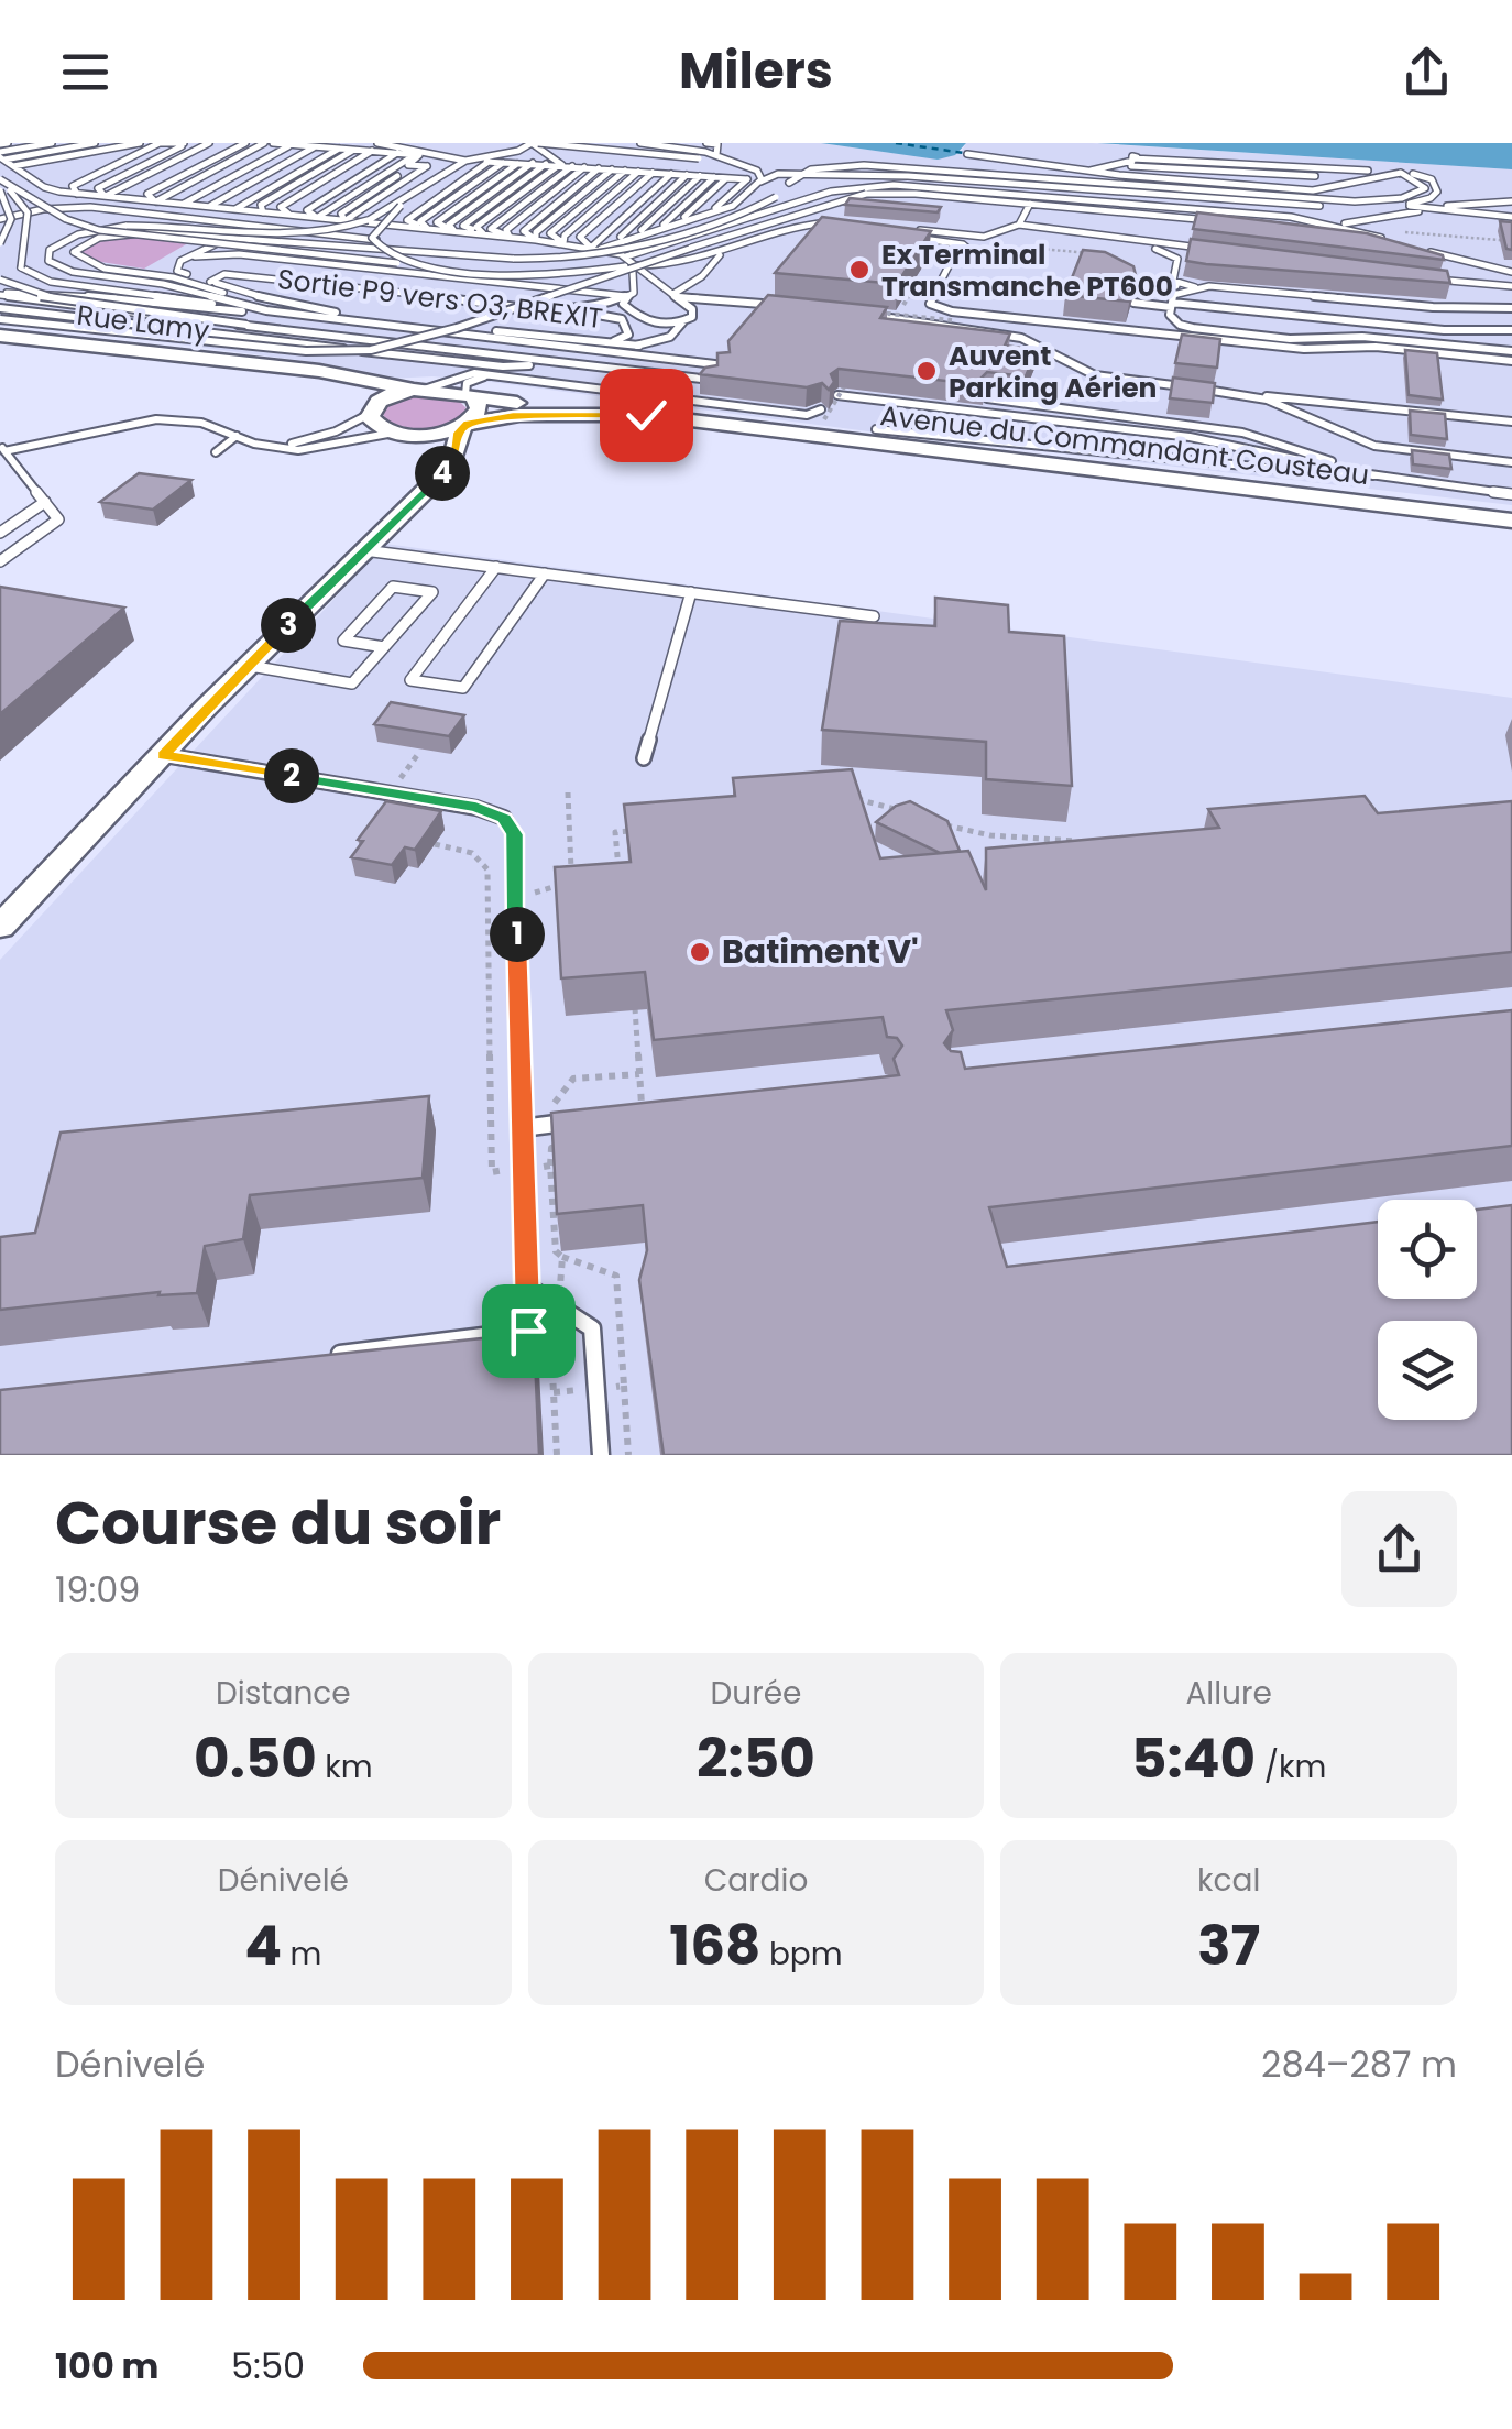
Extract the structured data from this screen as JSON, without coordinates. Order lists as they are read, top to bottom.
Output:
{
  "streets": {
    "street": ["Rue Lamy", "Avenue du Commandant Cousteau"],
    "lane": ["Sortie P9 vers O3, BREXIT"]
  },
  "crossings": [
    ["Rue Lamy", "Avenue du Commandant Cousteau"]
  ],
  "places": ["Ex Terminal Transmanche PT600", "Auvent Parking Aérien", "Batiment V'"],
  "page": {
    "header": "Milers",
    "pins": [
      "4",
      "3",
      "2",
      "1"
    ],
    "heading": ["Course du soir", "19:09"],
    "stats": [
      ["Distance", "0.50 km"],
      ["Durée", "2:50"],
      ["Allure", "5:40 /km"],
      ["Dénivelé", "4 m"],
      ["Cardio", "168 bpm"],
      ["kcal", "37"]
    ],
    "chart": ["Dénivelé", "284–287 m"],
    "list": [
      {
        "name": "100 m",
        "note": "5:50"
      }
    ]
  }
}
